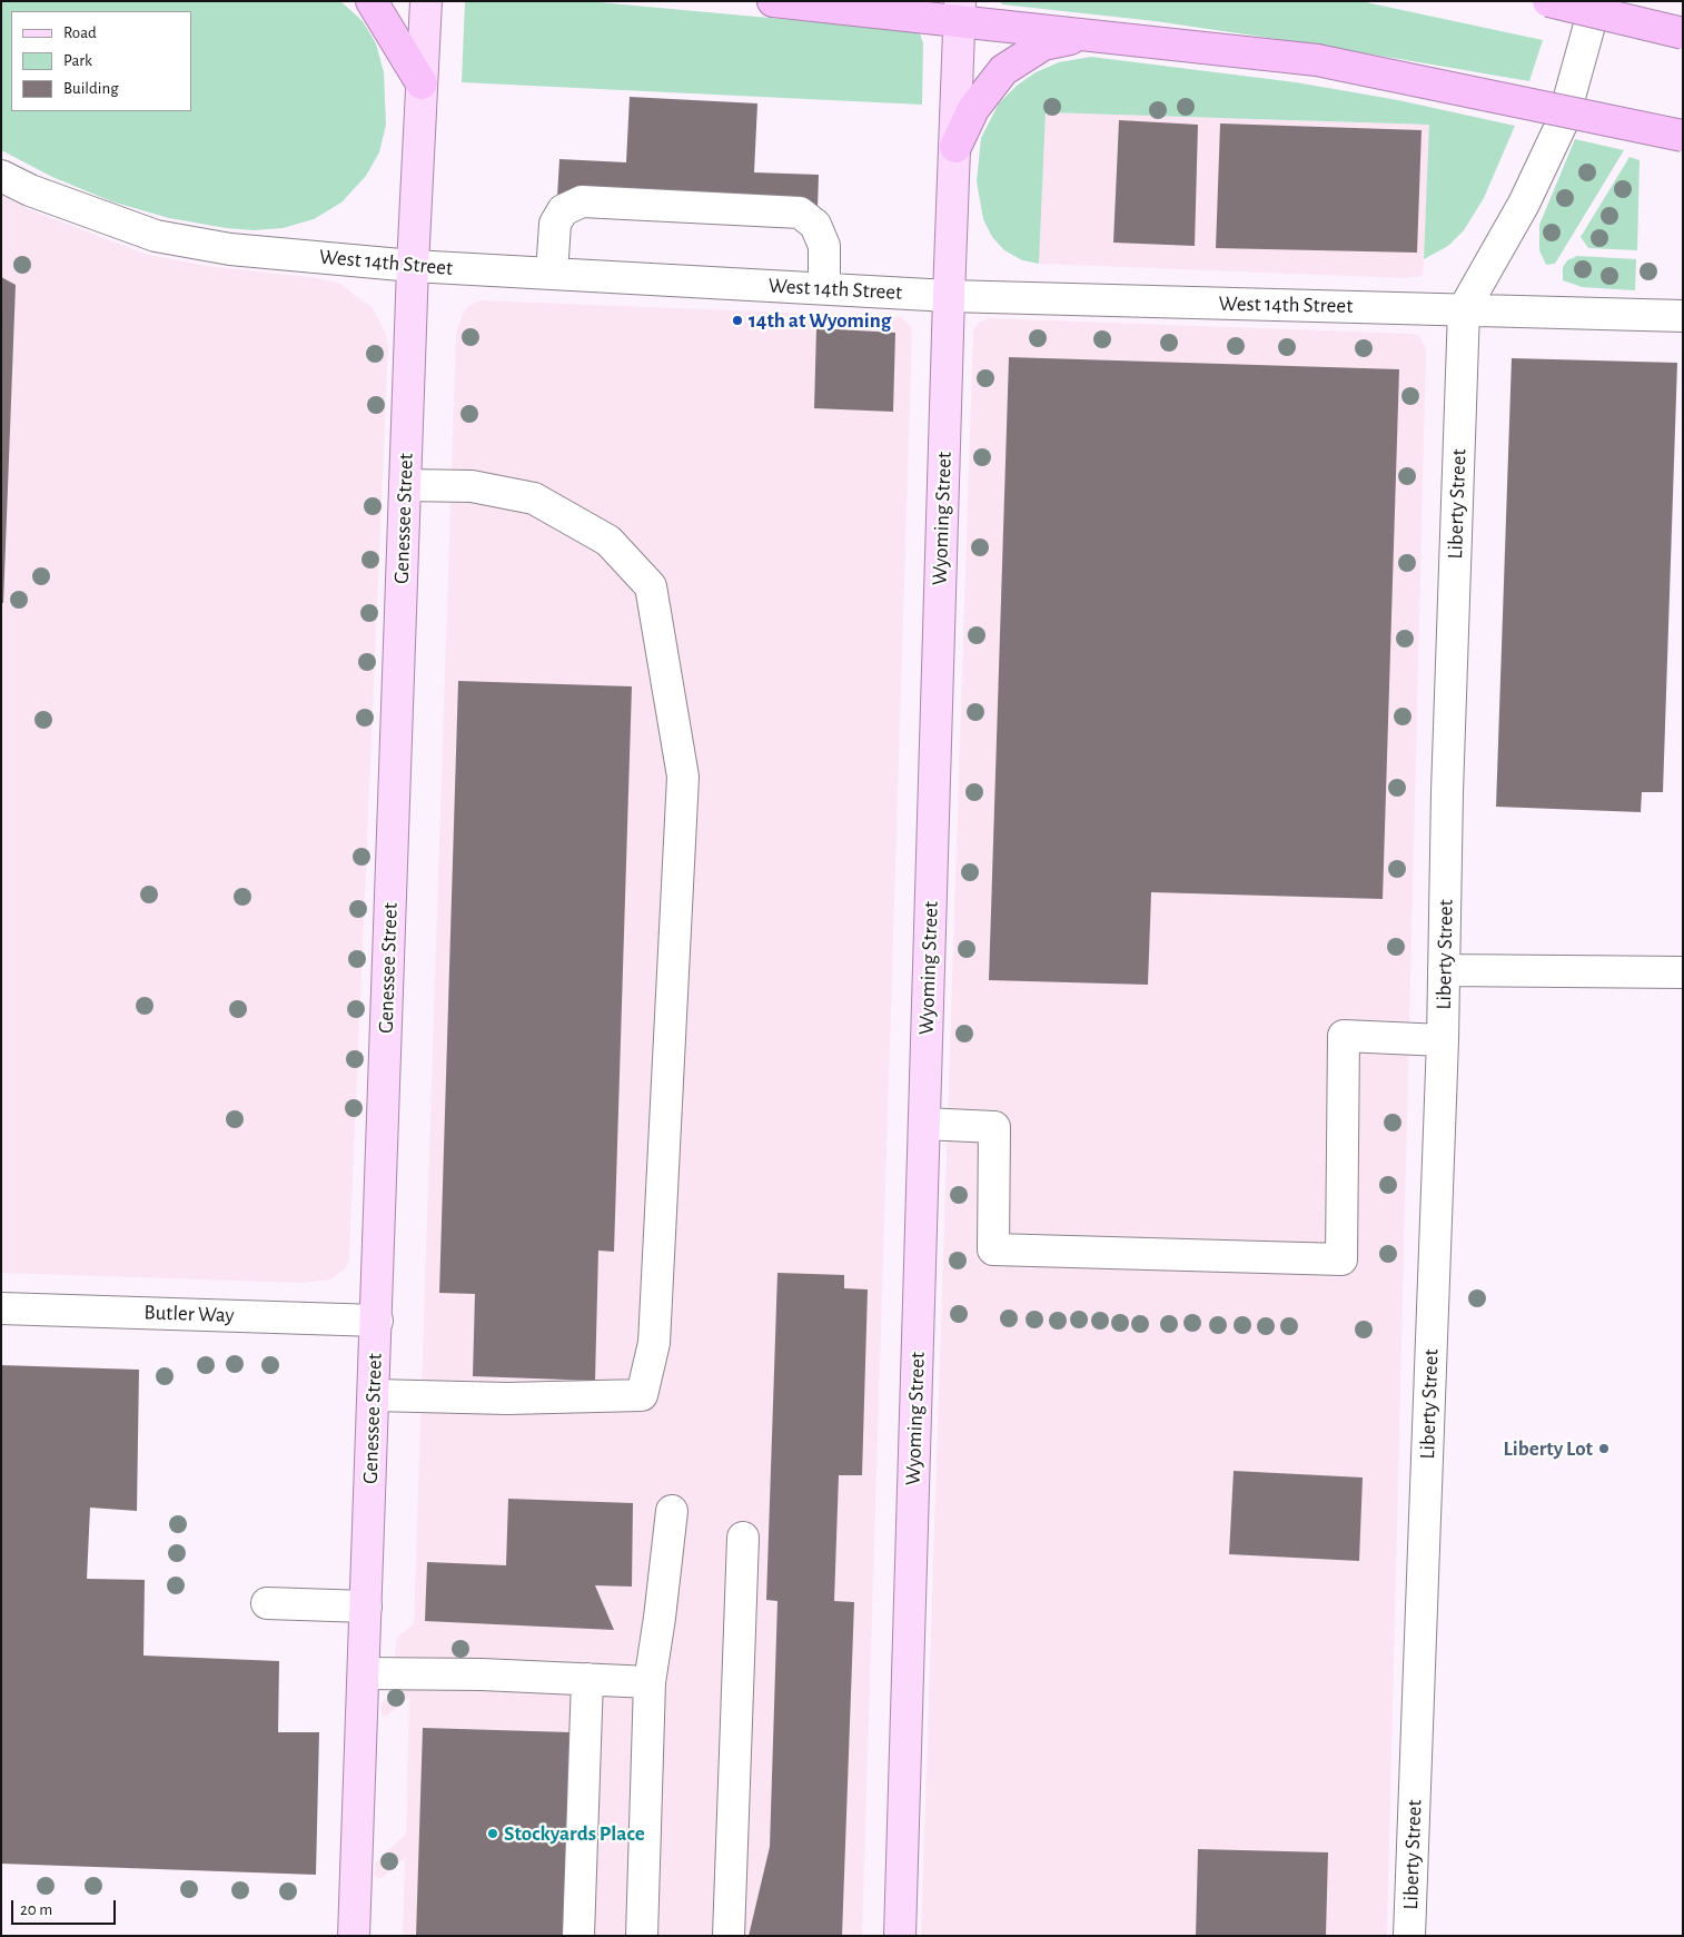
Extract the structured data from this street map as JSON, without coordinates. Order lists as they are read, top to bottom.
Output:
{
  "streets": {
    "main road": ["Genessee Street", "Wyoming Street"],
    "street": ["West 14th Street", "Liberty Street", "Butler Way"]
  },
  "crossings": [
    ["West 14th Street", "Liberty Street"],
    ["West 14th Street", "Genessee Street"],
    ["West 14th Street", "Wyoming Street"],
    ["Genessee Street", "Butler Way"]
  ],
  "places": ["14th at Wyoming", "Liberty Lot", "Stockyards Place"],
  "legend": ["Road", "Park", "Building"],
  "scale_bar": "20 m"
}
